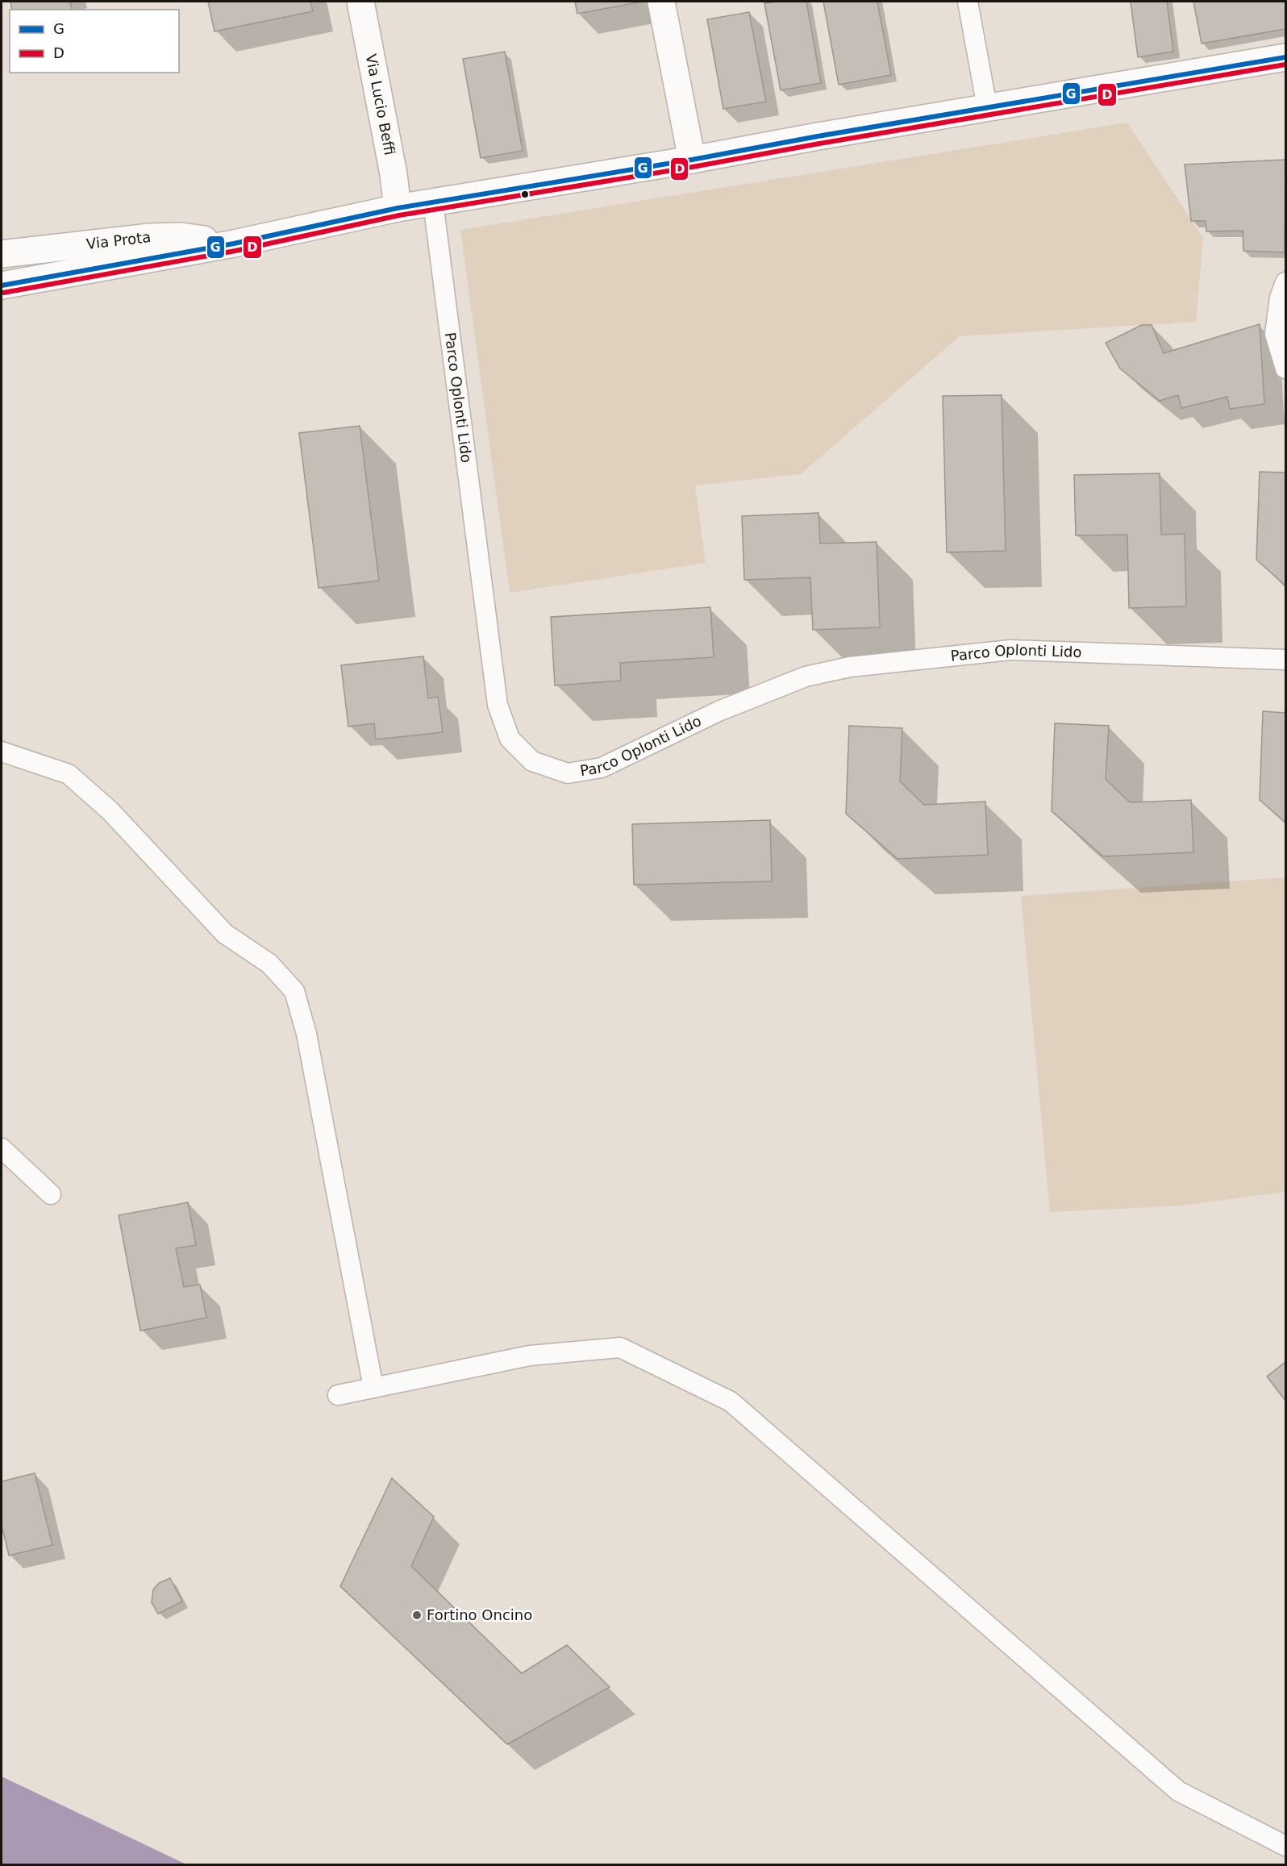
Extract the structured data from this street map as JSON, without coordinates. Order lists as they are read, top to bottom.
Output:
{
  "streets": {
    "street": ["Via Lucio Beffi", "Via Prota"],
    "lane": ["Parco Oplonti Lido"]
  },
  "crossings": [
    ["Via Lucio Beffi", "Via Prota"],
    ["Via Prota", "Parco Oplonti Lido"]
  ],
  "places": ["Fortino Oncino"],
  "lines": ["transit line G", "transit line D"],
  "legend": ["G", "D"]
}
